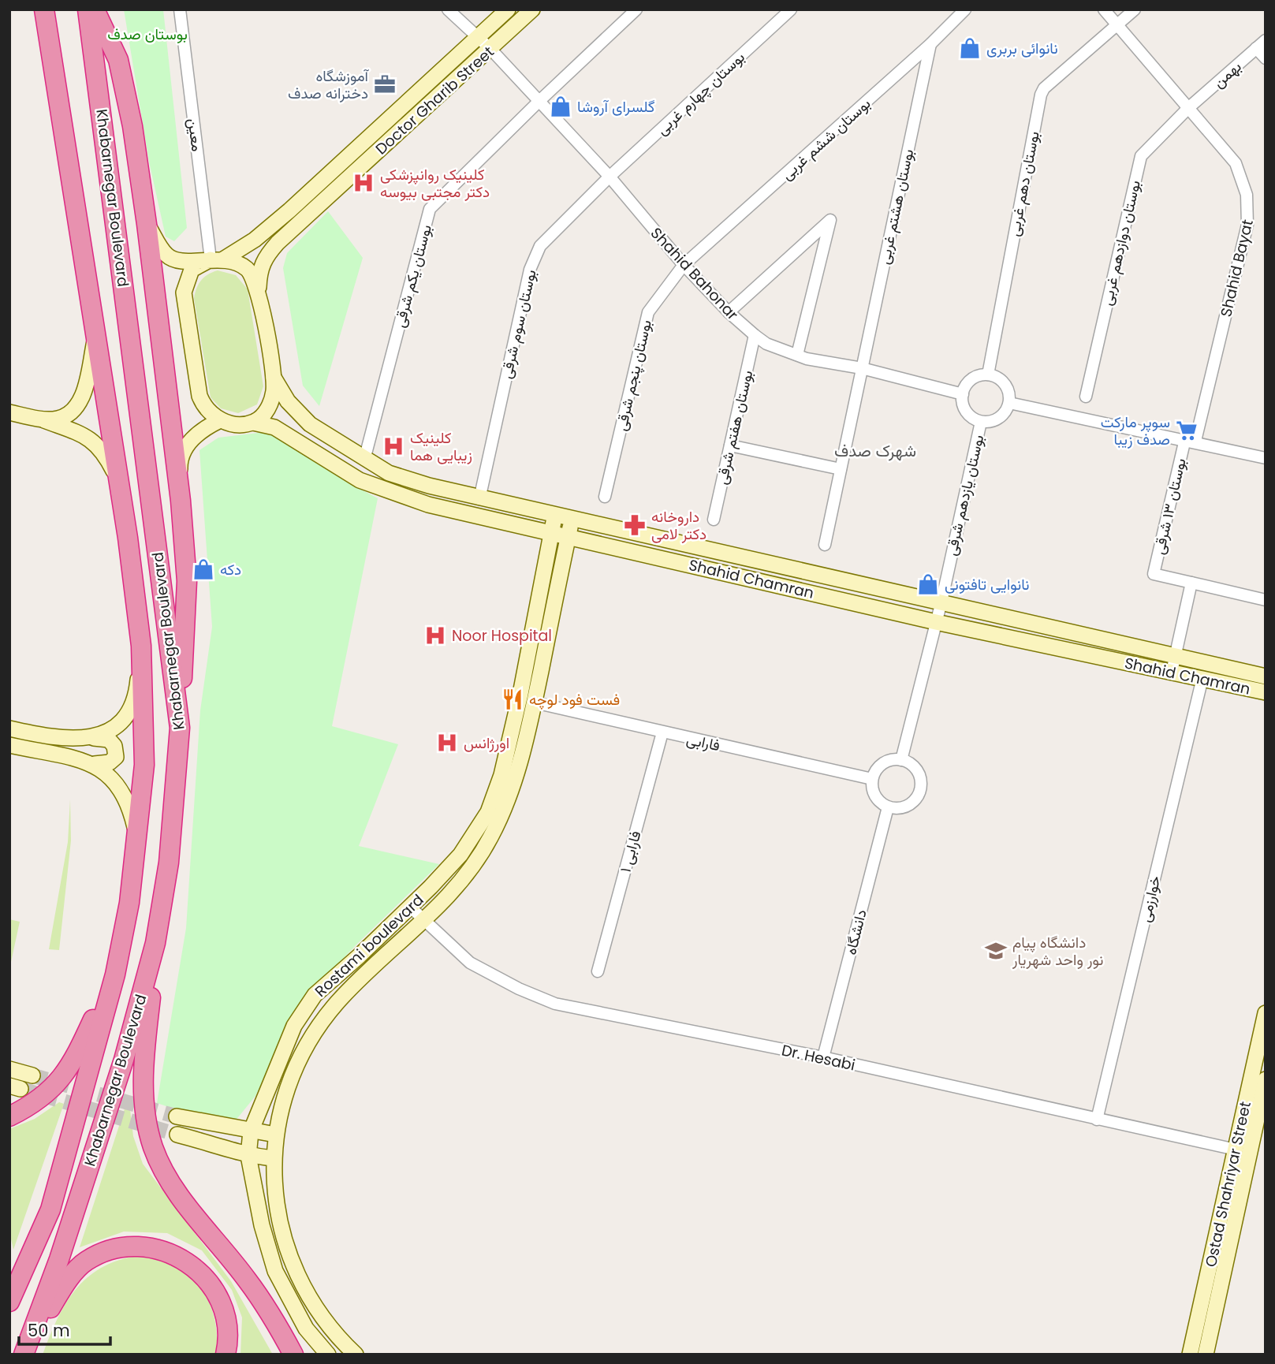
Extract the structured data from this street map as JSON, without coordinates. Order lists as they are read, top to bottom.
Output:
{
  "streets": {
    "highway": ["Khabarnegar Boulevard"],
    "main road": [
      "Doctor Gharib Street",
      "Shahid Chamran",
      "Rostami boulevard",
      "Ostad Shahriyar Street"
    ],
    "street": [
      "بهمن",
      "بوستان چهارم غربی",
      "معین",
      "بوستان ششم غربی",
      "بوستان دهم غربی",
      "بوستان هشتم غربی",
      "بوستان دوازدهم غربی",
      "Shahid Bayat",
      "Shahid Bahonar",
      "بوستان یکم شرقی",
      "بوستان سوم شرقی",
      "بوستان پنجم شرقی",
      "بوستان هفتم شرقی",
      "بوستان یازدهم شرقی",
      "بوستان ۱۳ شرقی",
      "فارابی",
      "فارابی ۱",
      "خوارزمی",
      "دانشگاه",
      "Dr. Hesabi"
    ]
  },
  "crossings": [
    ["بهمن", "بوستان دوازدهم غربی"],
    ["بهمن", "Shahid Bayat"],
    ["بوستان چهارم غربی", "Shahid Bahonar"],
    ["بوستان چهارم غربی", "بوستان سوم شرقی"],
    ["Doctor Gharib Street", "معین"],
    ["Doctor Gharib Street", "Shahid Bahonar"],
    ["Doctor Gharib Street", "Shahid Chamran"],
    ["بوستان ششم غربی", "بوستان هشتم غربی"],
    ["بوستان ششم غربی", "Shahid Bahonar"],
    ["بوستان ششم غربی", "بوستان پنجم شرقی"],
    ["بوستان دهم غربی", "Shahid Bayat"],
    ["بوستان دهم غربی", "Shahid Bahonar"],
    ["بوستان دهم غربی", "بوستان یازدهم شرقی"],
    ["بوستان هشتم غربی", "Shahid Bahonar"],
    ["بوستان دوازدهم غربی", "Shahid Bayat"],
    ["Shahid Bayat", "بوستان ۱۳ شرقی"],
    ["Shahid Bahonar", "بوستان یکم شرقی"],
    ["Shahid Bahonar", "بوستان سوم شرقی"],
    ["Shahid Bahonar", "بوستان پنجم شرقی"],
    ["Shahid Bahonar", "بوستان هفتم شرقی"],
    ["Shahid Bahonar", "بوستان یازدهم شرقی"],
    ["بوستان یکم شرقی", "Shahid Chamran"],
    ["بوستان سوم شرقی", "Shahid Chamran"],
    ["بوستان یازدهم شرقی", "Shahid Chamran"],
    ["Shahid Chamran", "خوارزمی"],
    ["Shahid Chamran", "Rostami boulevard"],
    ["فارابی", "فارابی ۱"],
    ["فارابی", "دانشگاه"],
    ["فارابی", "Rostami boulevard"],
    ["خوارزمی", "Dr. Hesabi"],
    ["دانشگاه", "Dr. Hesabi"],
    ["Rostami boulevard", "Dr. Hesabi"],
    ["Dr. Hesabi", "Ostad Shahriyar Street"]
  ],
  "districts": ["شهرک صدف"],
  "parks": ["بوستان صدف"],
  "places": {
    "shop": [
      "نانوائی بربری",
      "گلسرای آروشا",
      "دکه",
      "نانوایی تافتونی"
    ],
    "office": ["آموزشگاه دخترانه صدف"],
    "hospital": [
      "کلینیک روانپزشکی دکتر مجتبی بیوسه",
      "کلینیک زیبایی هما",
      "Noor Hospital",
      "اورژانس"
    ],
    "supermarket": ["سوپر مارکت صدف زیبا"],
    "pharmacy": ["داروخانه دکتر لامی"],
    "restaurant": ["فست فود لوچه"],
    "school or university": ["دانشگاه پیام نور واحد شهریار"]
  },
  "scale_bar": "50 m"
}
